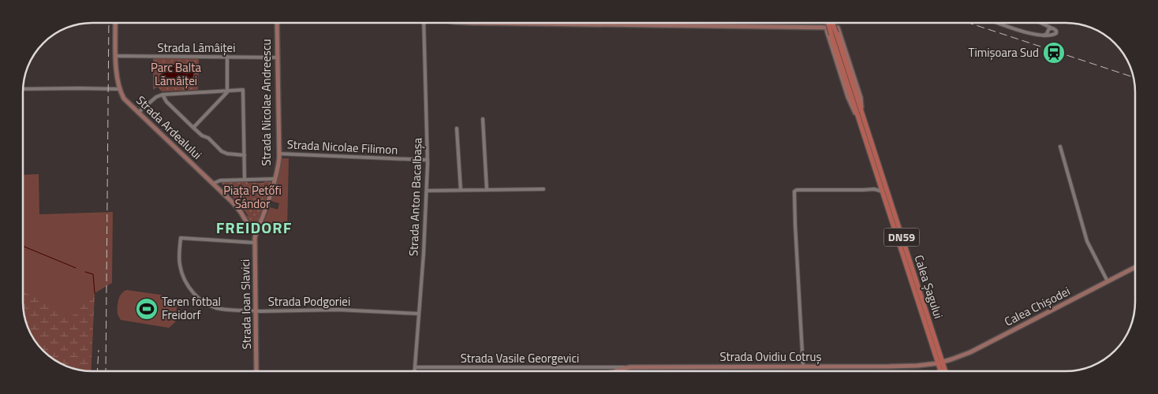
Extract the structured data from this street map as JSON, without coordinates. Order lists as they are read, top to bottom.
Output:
{
  "streets": {
    "main road": [
      "Strada Nicolae Andreescu",
      "Strada Ardealului",
      "DN59",
      "Calea Șagului",
      "Strada Ioan Slavici",
      "Calea Chișodei",
      "Strada Ovidiu Cotruș"
    ],
    "street": [
      "Strada Lămâiței",
      "Strada Nicolae Filimon",
      "Strada Anton Bacalbașa",
      "Strada Podgoriei",
      "Strada Vasile Georgevici"
    ]
  },
  "crossings": [
    ["Strada Lămâiței", "Strada Nicolae Andreescu"],
    ["Strada Lămâiței", "Strada Ardealului"],
    ["Strada Nicolae Andreescu", "Strada Ardealului"],
    ["Strada Nicolae Andreescu", "Strada Nicolae Filimon"],
    ["Strada Nicolae Andreescu", "Strada Ioan Slavici"],
    ["Strada Ardealului", "Strada Ioan Slavici"],
    ["Strada Nicolae Filimon", "Strada Anton Bacalbașa"],
    ["Strada Anton Bacalbașa", "Strada Podgoriei"],
    ["Strada Anton Bacalbașa", "Strada Vasile Georgevici"],
    ["Calea Șagului", "Calea Chișodei"],
    ["Calea Șagului", "Strada Ovidiu Cotruș"],
    ["Strada Podgoriei", "Strada Ioan Slavici"],
    ["Calea Chișodei", "Strada Ovidiu Cotruș"],
    ["Strada Ovidiu Cotruș", "Strada Vasile Georgevici"]
  ],
  "districts": ["FREIDORF"],
  "parks": ["Parc Balta Lămâiței", "Piața Petőfi Sándor"],
  "places": {
    "station": ["Timișoara Sud"],
    "sports": ["Teren fotbal Freidorf"]
  }
}
